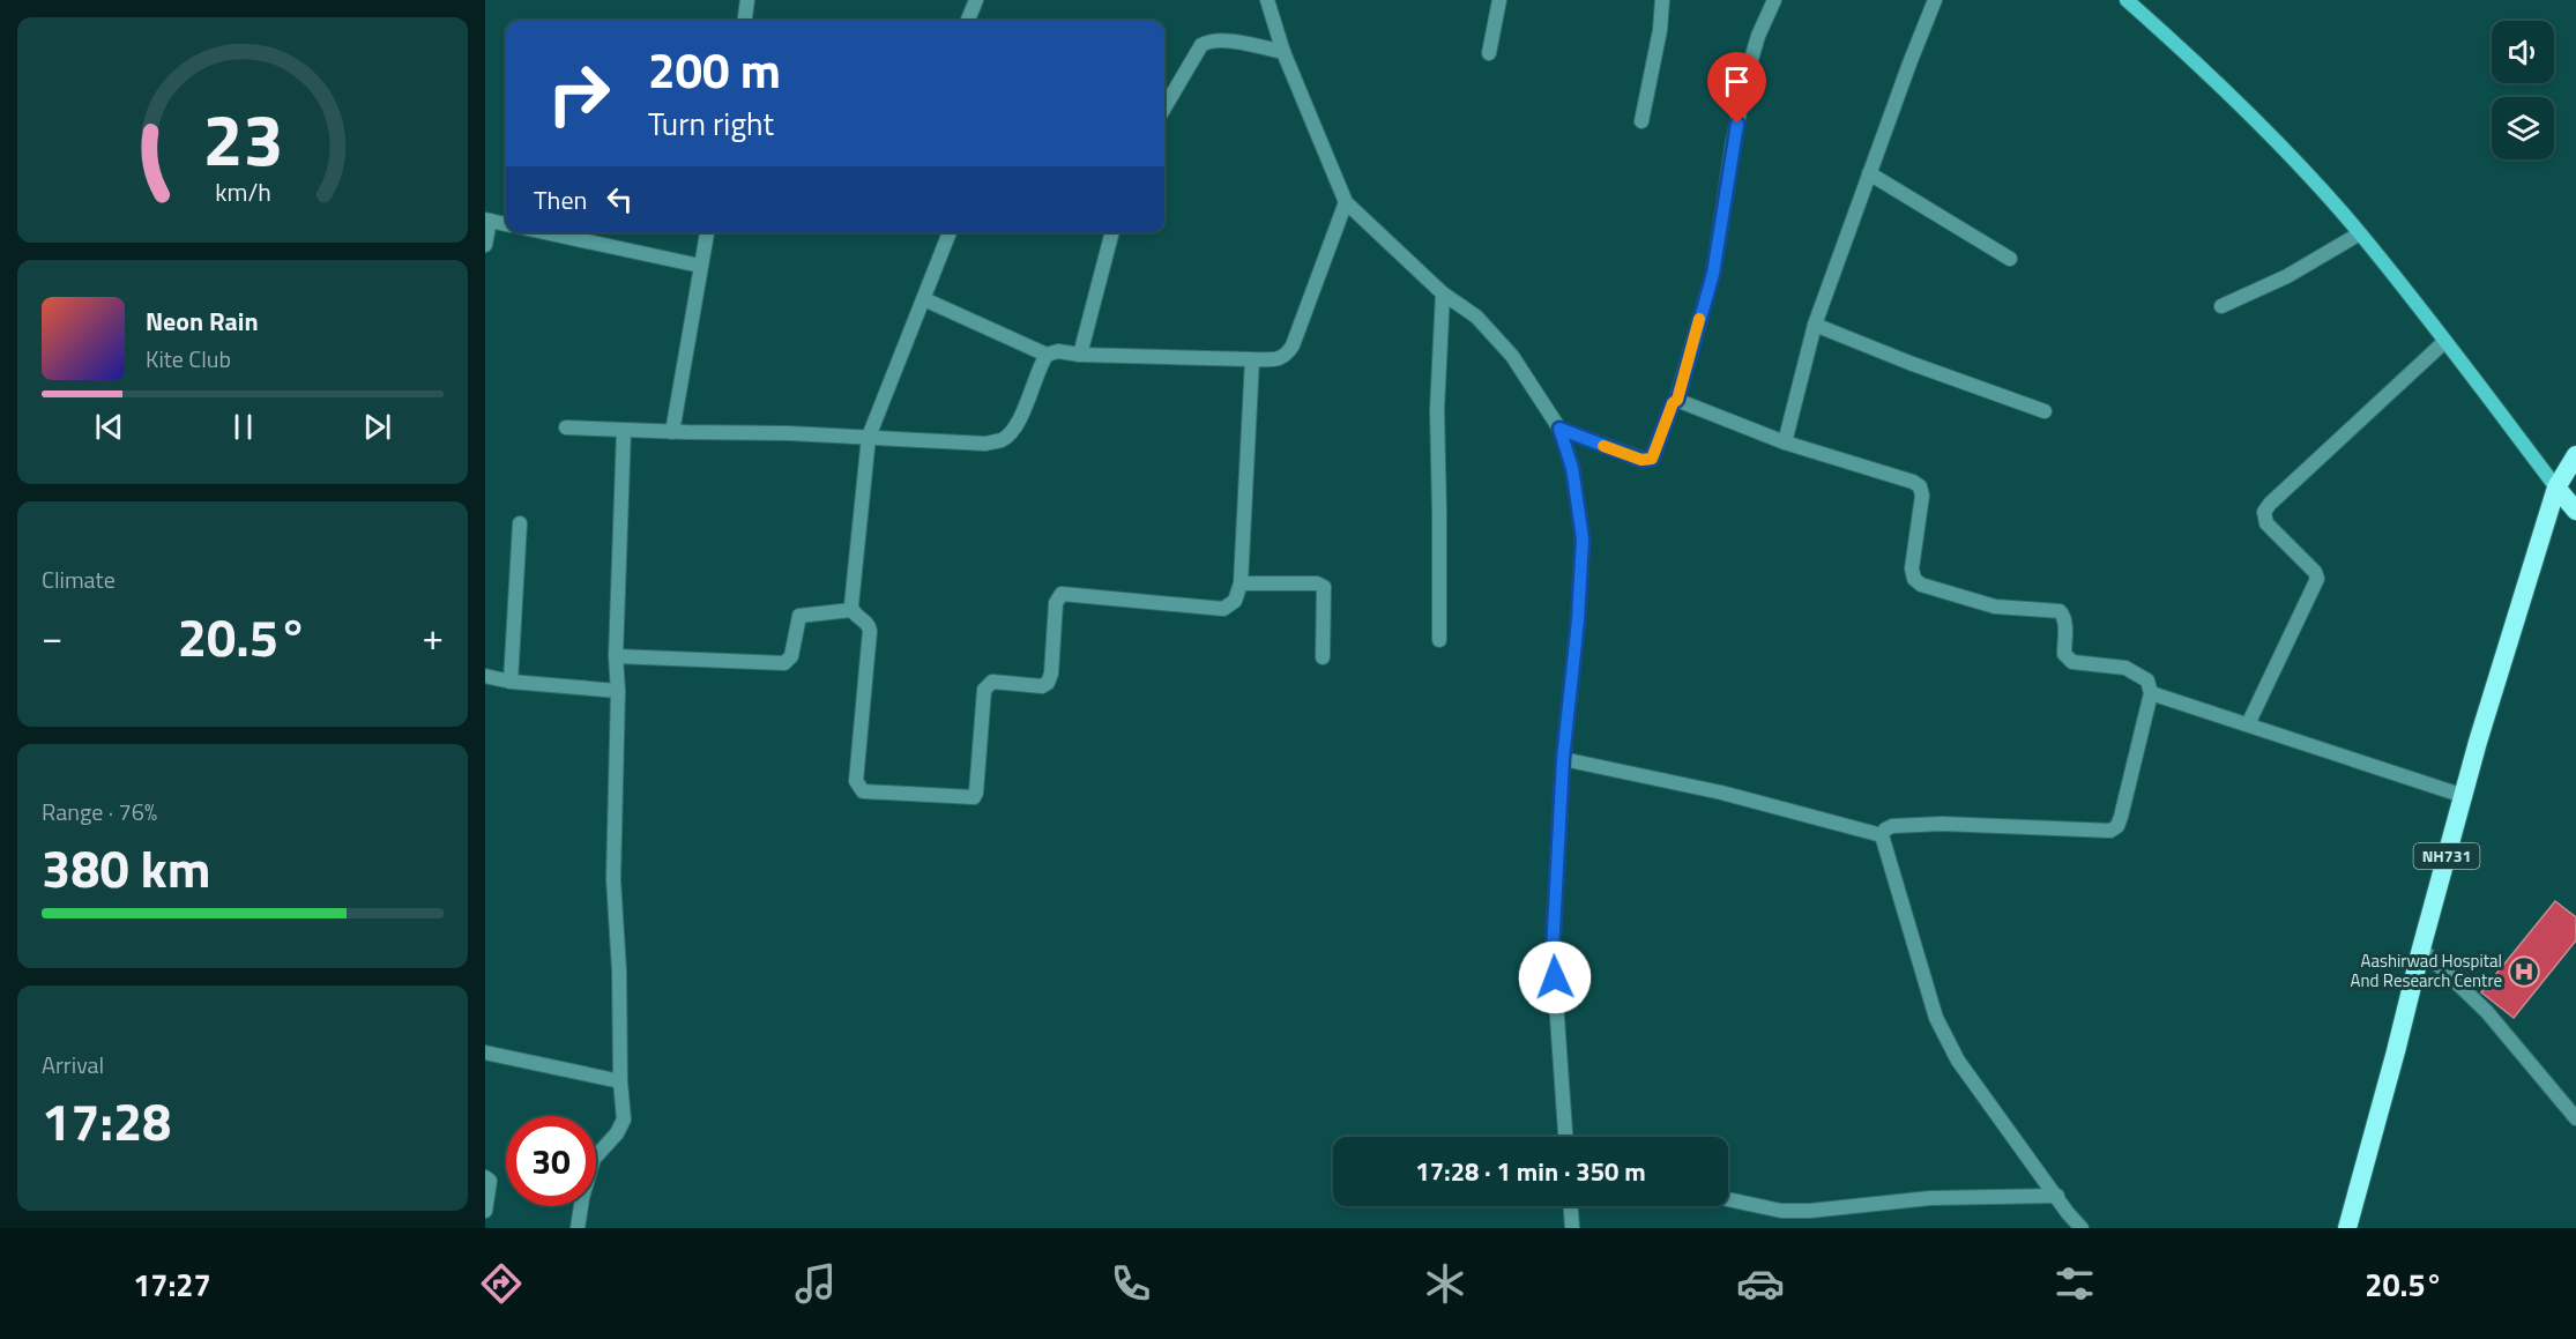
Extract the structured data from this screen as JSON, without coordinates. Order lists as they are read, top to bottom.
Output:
{
  "streets": {
    "highway": ["NH731"]
  },
  "places": {
    "hospital": ["Aashirwad Hospital And Research Centre"]
  },
  "page": {
    "turn": ["200 m", "Turn right"],
    "then": "Then",
    "song": ["Neon Rain", "Kite Club"],
    "tile": [
      "Climate",
      ["Range · 76%", "380 km"],
      ["Arrival", "17:28"]
    ],
    "heat": ["−", "20.5°", "+"],
    "limit": "30",
    "trip": "17:28 · 1 min · 350 m",
    "tabs": ["17:27", "20.5°"],
    "gauge": ["23", "km/h"]
  }
}
